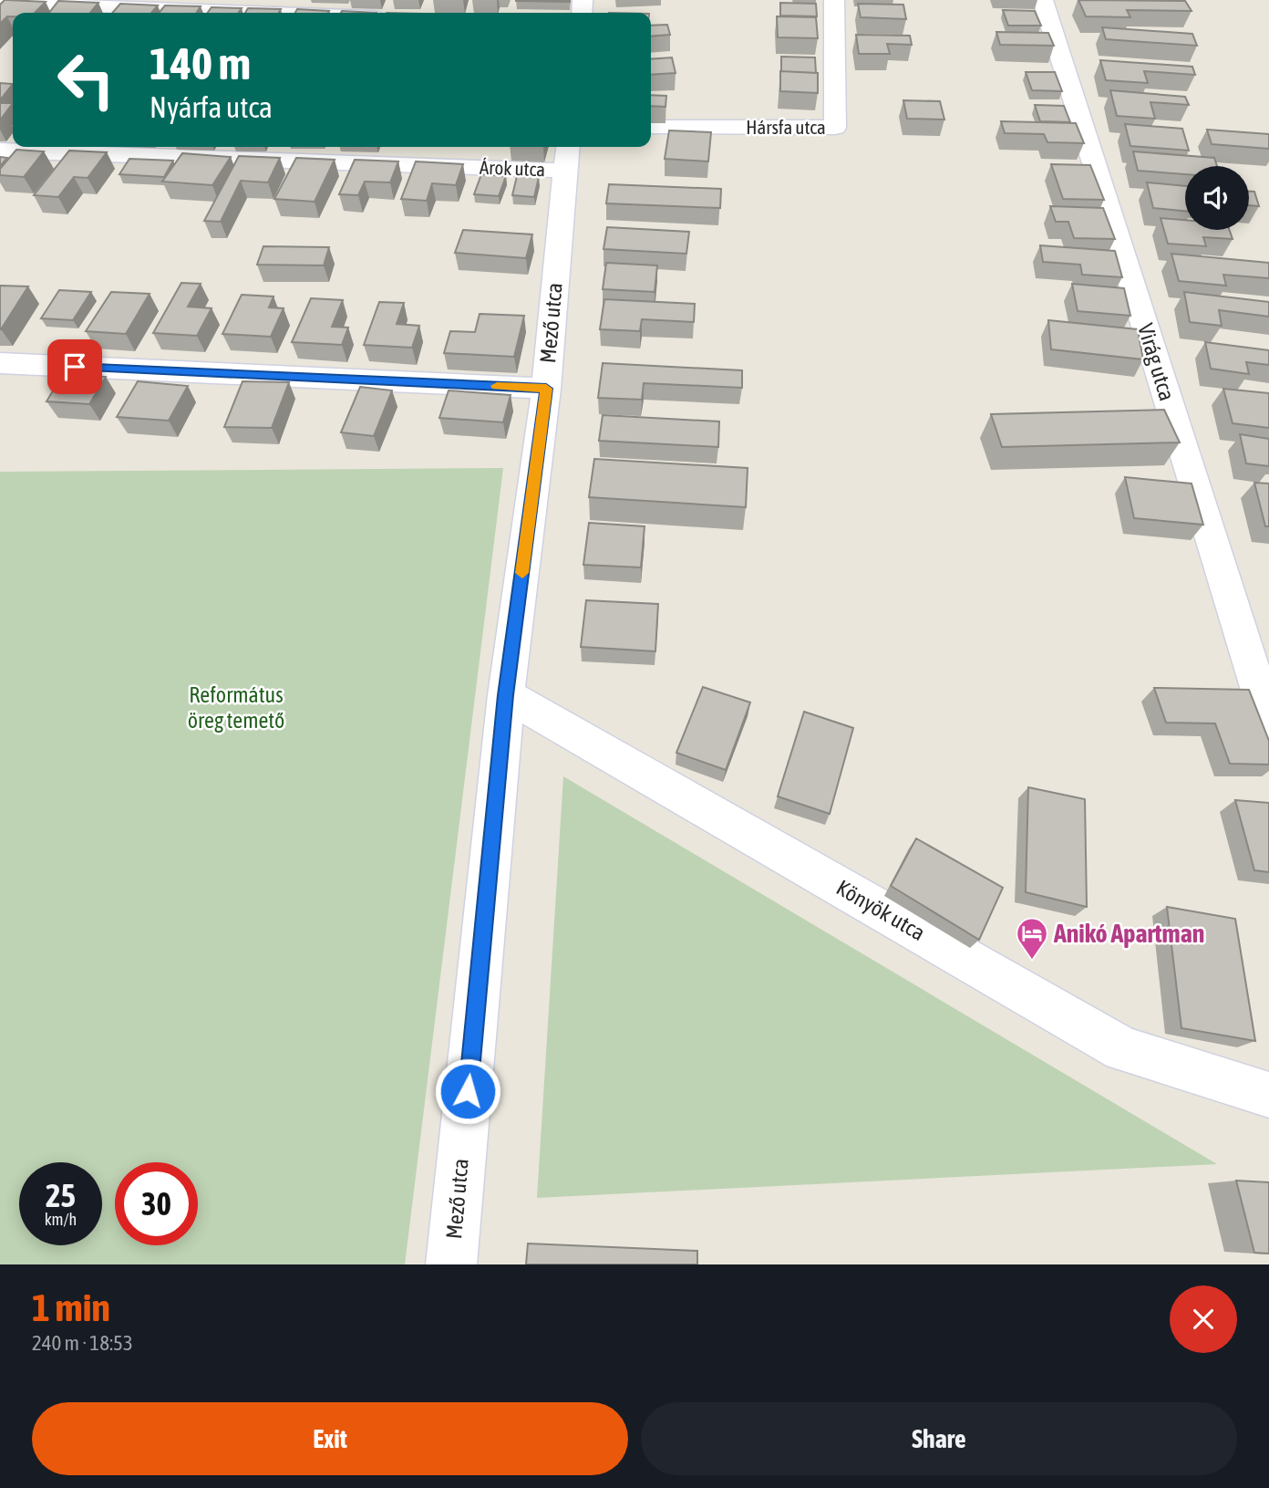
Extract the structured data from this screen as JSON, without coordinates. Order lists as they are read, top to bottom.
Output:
{
  "streets": {
    "street": [
      "Hársfa utca",
      "Árok utca",
      "Mező utca",
      "Virág utca",
      "Könyök utca"
    ]
  },
  "crossings": [
    ["Árok utca", "Mező utca"],
    ["Mező utca", "Könyök utca"]
  ],
  "parks": ["Református öreg temető"],
  "places": {
    "hotel": ["Anikó Apartman"]
  },
  "page": {
    "turn": ["140 m", "Nyárfa utca"],
    "speed": "25 km/h",
    "limit": "30",
    "heading": ["1 min", "240 m · 18:53"],
    "buttons": ["Exit", "Share"]
  }
}
